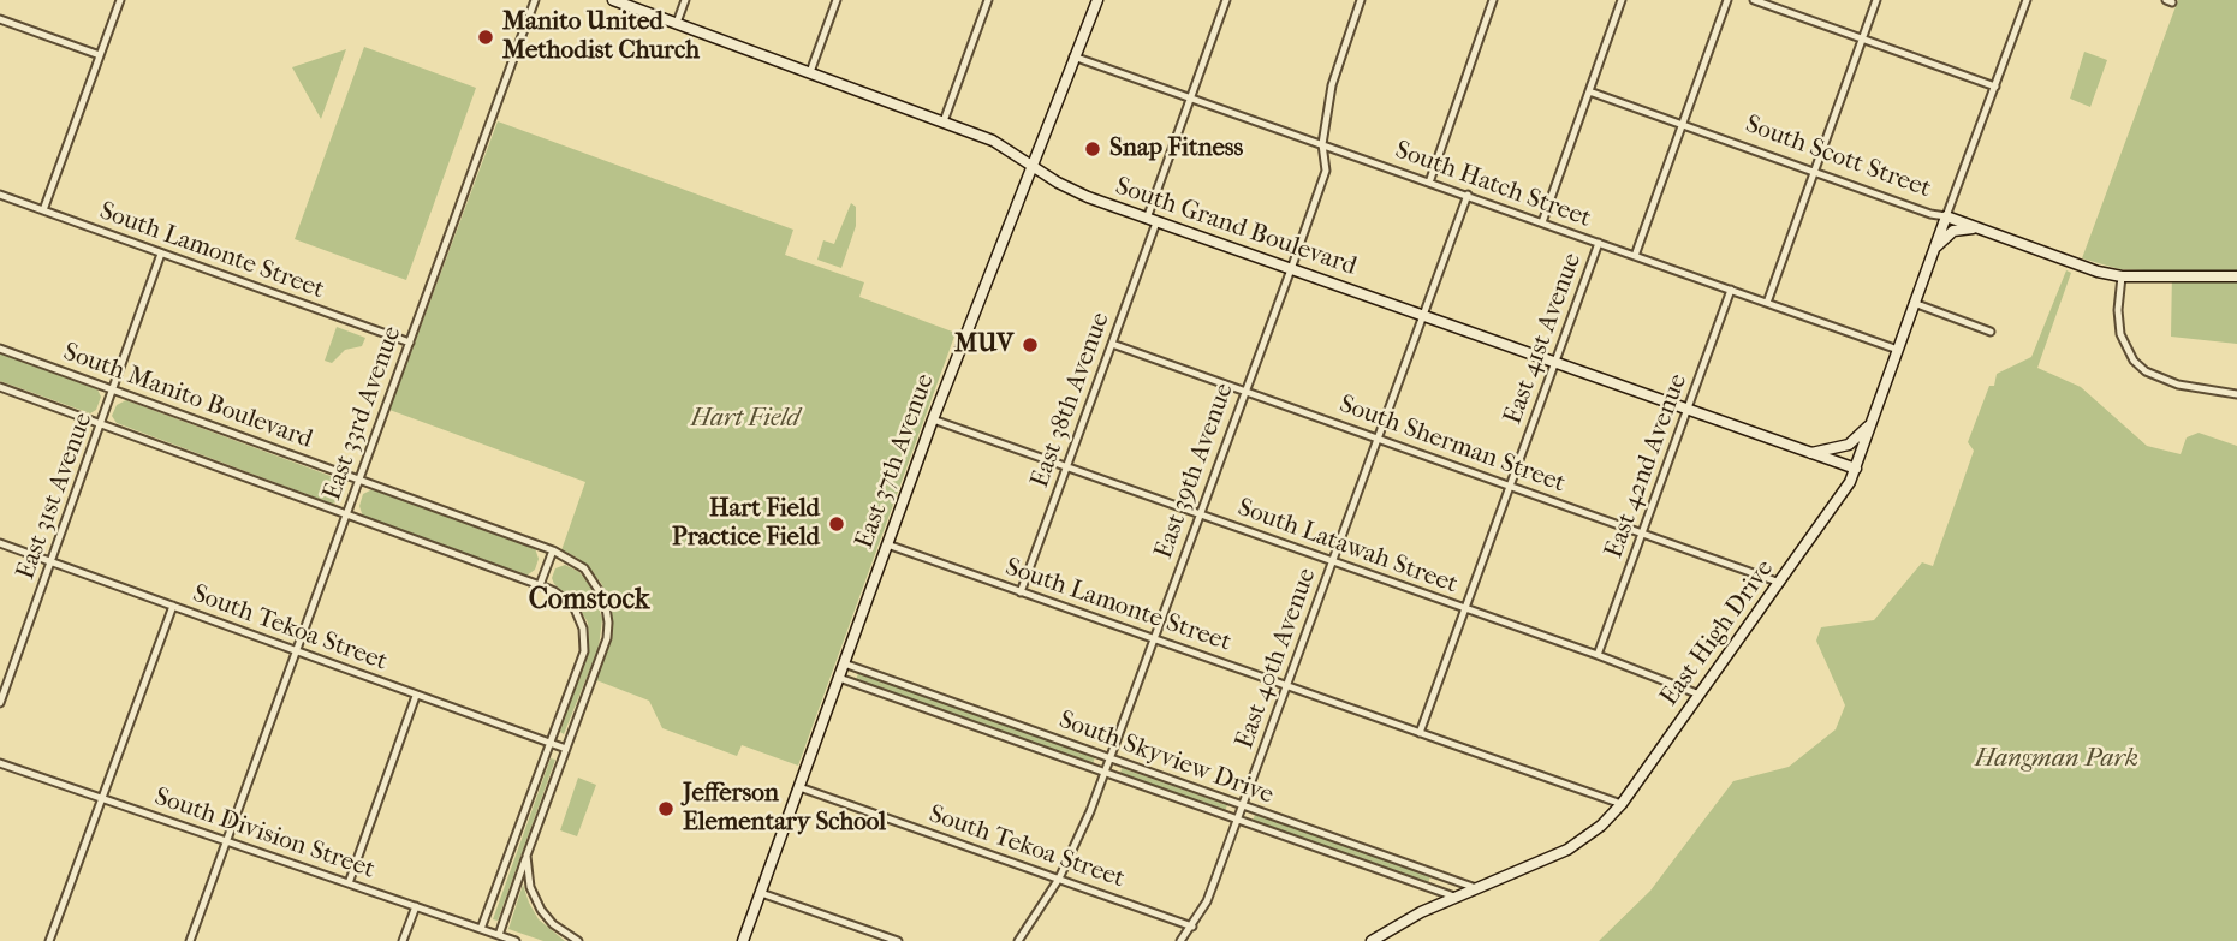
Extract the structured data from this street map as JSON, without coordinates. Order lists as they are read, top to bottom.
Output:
{
  "streets": {
    "main road": [
      "South Scott Street",
      "South Grand Boulevard",
      "East 37th Avenue",
      "East High Drive"
    ],
    "street": [
      "South Hatch Street",
      "South Lamonte Street",
      "East 41st Avenue",
      "South Manito Boulevard",
      "East 38th Avenue",
      "East 33rd Avenue",
      "South Sherman Street",
      "East 42nd Avenue",
      "East 39th Avenue",
      "East 31st Avenue",
      "South Latawah Street",
      "South Tekoa Street",
      "East 40th Avenue",
      "South Skyview Drive",
      "South Division Street"
    ]
  },
  "crossings": [
    ["South Scott Street", "East High Drive"],
    ["South Hatch Street", "East 41st Avenue"],
    ["South Hatch Street", "East 38th Avenue"],
    ["South Hatch Street", "East 37th Avenue"],
    ["South Hatch Street", "East 42nd Avenue"],
    ["South Hatch Street", "East 39th Avenue"],
    ["South Hatch Street", "East High Drive"],
    ["South Hatch Street", "East 40th Avenue"],
    ["South Grand Boulevard", "East 41st Avenue"],
    ["South Grand Boulevard", "East 38th Avenue"],
    ["South Grand Boulevard", "East 37th Avenue"],
    ["South Grand Boulevard", "East 42nd Avenue"],
    ["South Grand Boulevard", "East 39th Avenue"],
    ["South Grand Boulevard", "East High Drive"],
    ["South Grand Boulevard", "East 40th Avenue"],
    ["South Lamonte Street", "East 41st Avenue"],
    ["South Lamonte Street", "East 38th Avenue"],
    ["South Lamonte Street", "East 33rd Avenue"],
    ["South Lamonte Street", "East 37th Avenue"],
    ["South Lamonte Street", "East 39th Avenue"],
    ["South Lamonte Street", "East 31st Avenue"],
    ["South Lamonte Street", "East High Drive"],
    ["South Lamonte Street", "East 40th Avenue"],
    ["East 41st Avenue", "South Sherman Street"],
    ["East 41st Avenue", "South Latawah Street"],
    ["South Manito Boulevard", "East 33rd Avenue"],
    ["South Manito Boulevard", "East 31st Avenue"],
    ["South Manito Boulevard", "South Tekoa Street"],
    ["South Manito Boulevard", "South Division Street"],
    ["East 38th Avenue", "South Sherman Street"],
    ["East 38th Avenue", "South Latawah Street"],
    ["East 33rd Avenue", "South Tekoa Street"],
    ["East 33rd Avenue", "South Division Street"],
    ["South Sherman Street", "East 42nd Avenue"],
    ["South Sherman Street", "East 39th Avenue"],
    ["South Sherman Street", "East High Drive"],
    ["South Sherman Street", "East 40th Avenue"],
    ["East 37th Avenue", "South Latawah Street"],
    ["East 37th Avenue", "South Tekoa Street"],
    ["East 37th Avenue", "South Skyview Drive"],
    ["East 42nd Avenue", "South Latawah Street"],
    ["East 39th Avenue", "South Latawah Street"],
    ["East 39th Avenue", "South Tekoa Street"],
    ["East 39th Avenue", "South Skyview Drive"],
    ["East 31st Avenue", "South Tekoa Street"],
    ["South Latawah Street", "East High Drive"],
    ["South Latawah Street", "East 40th Avenue"],
    ["South Tekoa Street", "East 40th Avenue"],
    ["East High Drive", "South Skyview Drive"],
    ["East 40th Avenue", "South Skyview Drive"]
  ],
  "districts": ["Comstock"],
  "parks": ["Hart Field", "Hangman Park"],
  "places": [
    "Manito United Methodist Church",
    "Snap Fitness",
    "MUV",
    "Hart Field Practice Field",
    "Jefferson Elementary School"
  ]
}
